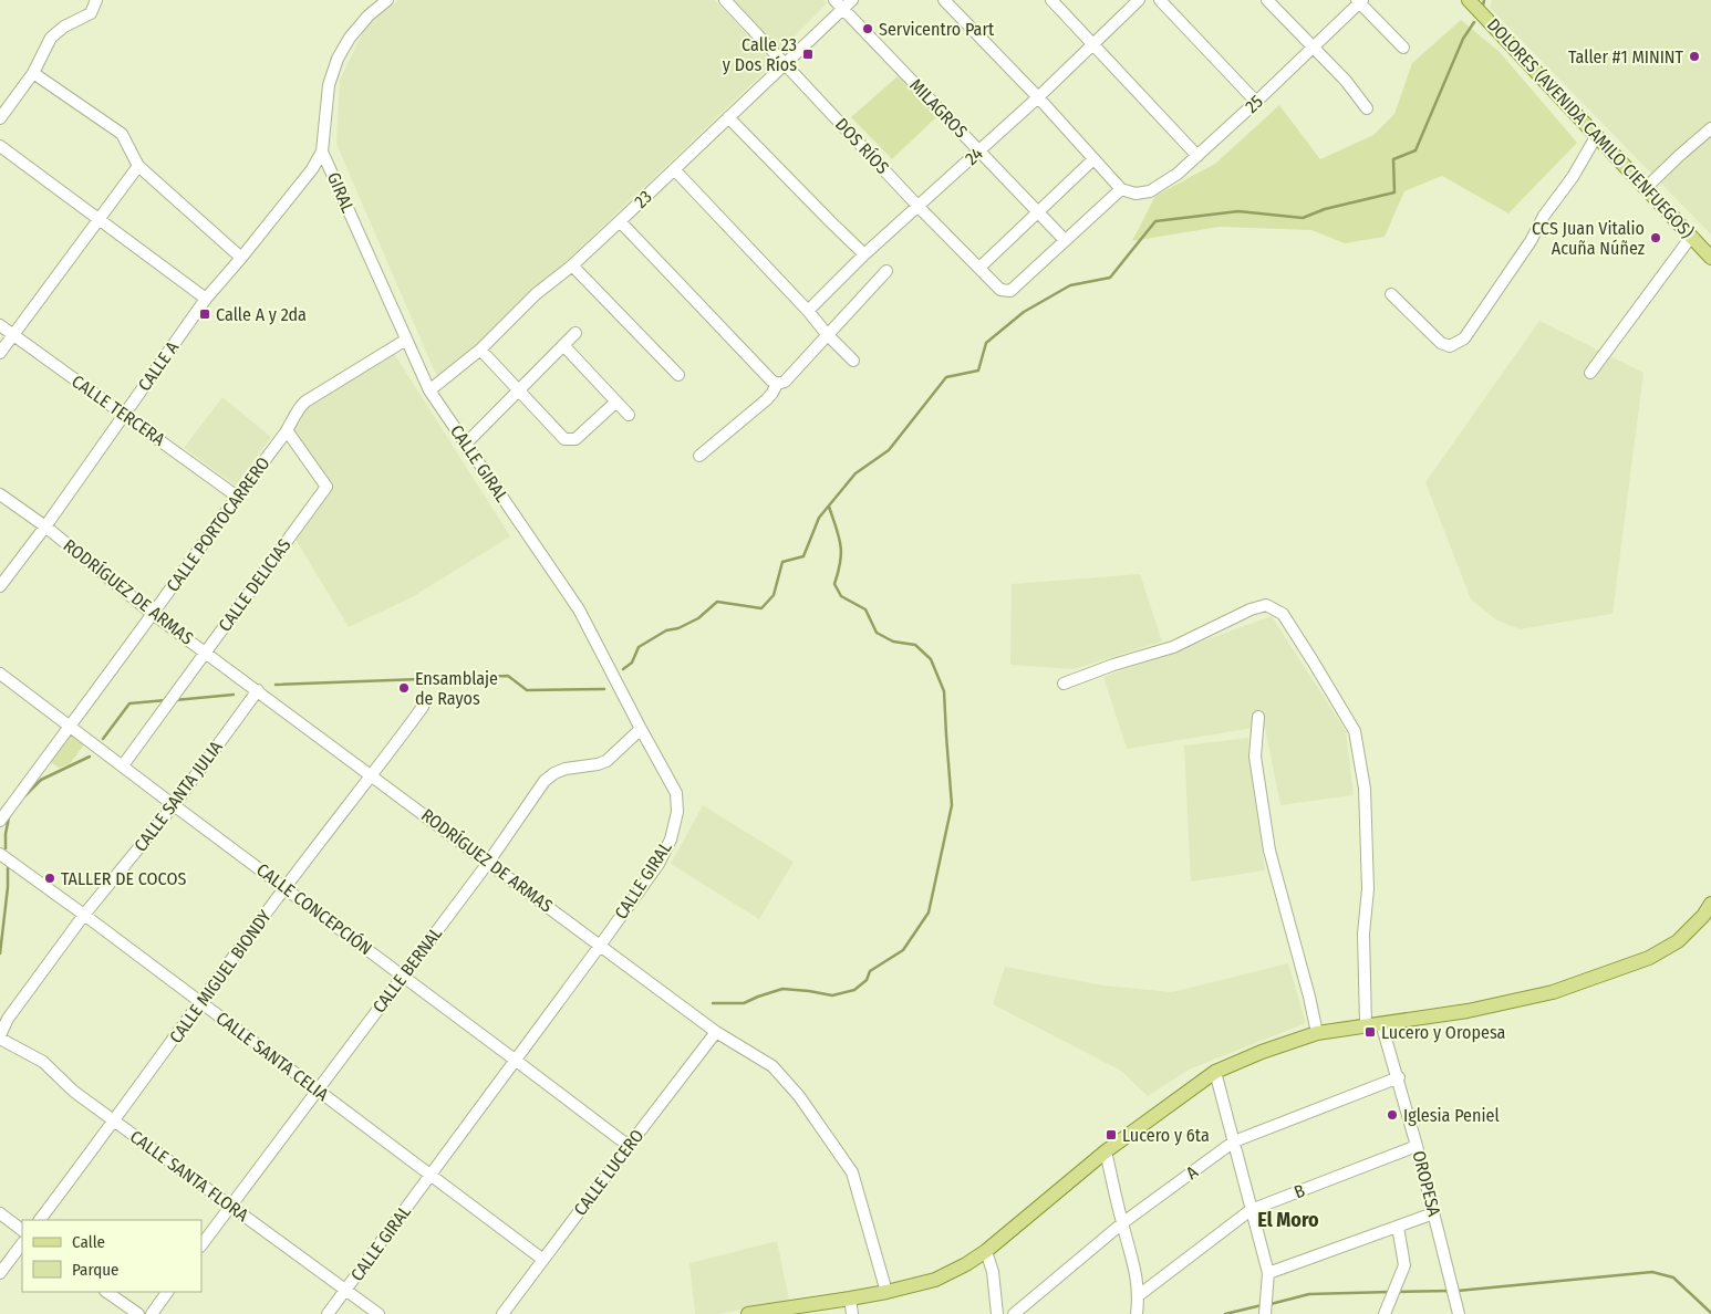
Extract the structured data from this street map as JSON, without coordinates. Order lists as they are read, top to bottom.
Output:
{
  "streets": {
    "main road": ["DOLORES (AVENIDA CAMILO CIENFUEGOS)"],
    "street": [
      "25",
      "MILAGROS",
      "DOS RÍOS",
      "24",
      "GIRAL",
      "23",
      "CALLE A",
      "CALLE TERCERA",
      "CALLE GIRAL",
      "CALLE PORTOCARRERO",
      "CALLE DELICIAS",
      "RODRÍGUEZ DE ARMAS",
      "CALLE SANTA JULIA",
      "CALLE CONCEPCIÓN",
      "CALLE BERNAL",
      "CALLE MIGUEL BIONDY",
      "CALLE SANTA CELIA",
      "CALLE LUCERO",
      "A",
      "CALLE SANTA FLORA",
      "OROPESA",
      "B"
    ]
  },
  "crossings": [
    ["MILAGROS", "DOS RÍOS"],
    ["MILAGROS", "24"],
    ["MILAGROS", "23"],
    ["DOS RÍOS", "24"],
    ["DOS RÍOS", "23"],
    ["GIRAL", "23"],
    ["GIRAL", "CALLE A"],
    ["GIRAL", "CALLE GIRAL"],
    ["GIRAL", "CALLE PORTOCARRERO"],
    ["23", "CALLE GIRAL"],
    ["CALLE A", "CALLE TERCERA"],
    ["CALLE A", "RODRÍGUEZ DE ARMAS"],
    ["CALLE TERCERA", "CALLE PORTOCARRERO"],
    ["CALLE GIRAL", "RODRÍGUEZ DE ARMAS"],
    ["CALLE GIRAL", "CALLE CONCEPCIÓN"],
    ["CALLE GIRAL", "CALLE BERNAL"],
    ["CALLE GIRAL", "CALLE SANTA CELIA"],
    ["CALLE GIRAL", "CALLE SANTA FLORA"],
    ["CALLE PORTOCARRERO", "CALLE DELICIAS"],
    ["CALLE PORTOCARRERO", "RODRÍGUEZ DE ARMAS"],
    ["CALLE PORTOCARRERO", "CALLE CONCEPCIÓN"],
    ["CALLE DELICIAS", "RODRÍGUEZ DE ARMAS"],
    ["CALLE DELICIAS", "CALLE CONCEPCIÓN"],
    ["RODRÍGUEZ DE ARMAS", "CALLE SANTA JULIA"],
    ["RODRÍGUEZ DE ARMAS", "CALLE BERNAL"],
    ["RODRÍGUEZ DE ARMAS", "CALLE MIGUEL BIONDY"],
    ["RODRÍGUEZ DE ARMAS", "CALLE LUCERO"],
    ["CALLE SANTA JULIA", "CALLE CONCEPCIÓN"],
    ["CALLE SANTA JULIA", "CALLE SANTA CELIA"],
    ["CALLE SANTA JULIA", "CALLE SANTA FLORA"],
    ["CALLE CONCEPCIÓN", "CALLE BERNAL"],
    ["CALLE CONCEPCIÓN", "CALLE MIGUEL BIONDY"],
    ["CALLE CONCEPCIÓN", "CALLE LUCERO"],
    ["CALLE BERNAL", "CALLE SANTA CELIA"],
    ["CALLE BERNAL", "CALLE SANTA FLORA"],
    ["CALLE MIGUEL BIONDY", "CALLE SANTA CELIA"],
    ["CALLE MIGUEL BIONDY", "CALLE SANTA FLORA"],
    ["CALLE SANTA CELIA", "CALLE LUCERO"],
    ["A", "OROPESA"],
    ["OROPESA", "B"]
  ],
  "districts": ["El Moro"],
  "places": {
    "other": [
      "Servicentro Part",
      "Taller #1 MININT",
      "CCS Juan Vitalio Acuña Núñez",
      "Ensamblaje de Rayos",
      "TALLER DE COCOS",
      "Iglesia Peniel"
    ],
    "transit": [
      "Calle 23 y Dos Ríos",
      "Calle A y 2da",
      "Lucero y Oropesa",
      "Lucero y 6ta"
    ]
  },
  "legend": ["Calle", "Parque"]
}
